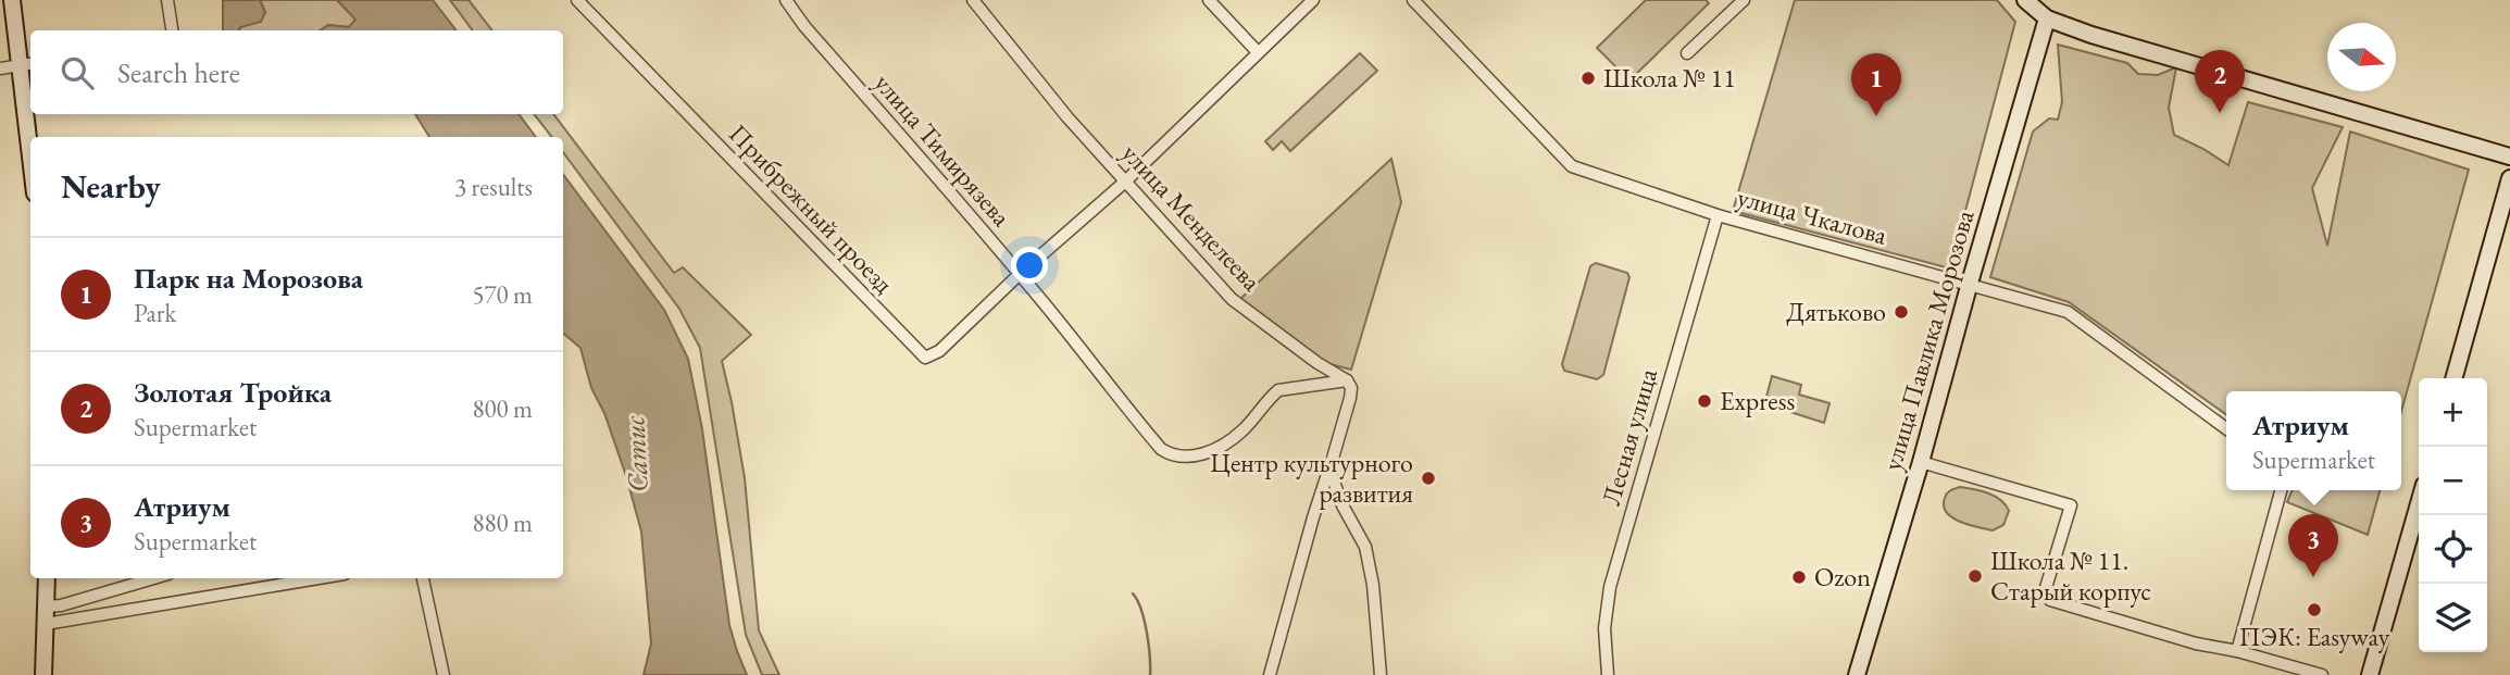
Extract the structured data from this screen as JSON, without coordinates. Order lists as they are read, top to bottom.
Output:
{
  "streets": {
    "street": [
      "улица Тимирязева",
      "Прибрежный проезд",
      "улица Чкалова",
      "улица Менделеева",
      "улица Павлика Морозова",
      "Лесная улица"
    ]
  },
  "crossings": [
    ["улица Тимирязева", "Прибрежный проезд"],
    ["улица Тимирязева", "улица Менделеева"],
    ["улица Чкалова", "улица Павлика Морозова"],
    ["улица Чкалова", "Лесная улица"]
  ],
  "water": ["Сатис"],
  "places": [
    "Школа № 11",
    "Дятьково",
    "Express",
    "Центр культурного развития",
    "Школа № 11. Старый корпус",
    "Ozon",
    "ПЭК: Easyway"
  ],
  "north": "right",
  "page": {
    "search": "Search here",
    "pins": ["2", "1", "3"],
    "heading": ["Nearby", "3 results"],
    "list": [
      {
        "mark": "1",
        "name": "Парк на Морозова",
        "note": "Park",
        "value": "570 m"
      },
      {
        "mark": "2",
        "name": "Золотая Тройка",
        "note": "Supermarket",
        "value": "800 m"
      },
      {
        "mark": "3",
        "name": "Атриум",
        "note": "Supermarket",
        "value": "880 m"
      }
    ],
    "map_buttons": ["+", "−"],
    "popup": ["Атриум", "Supermarket"]
  }
}
